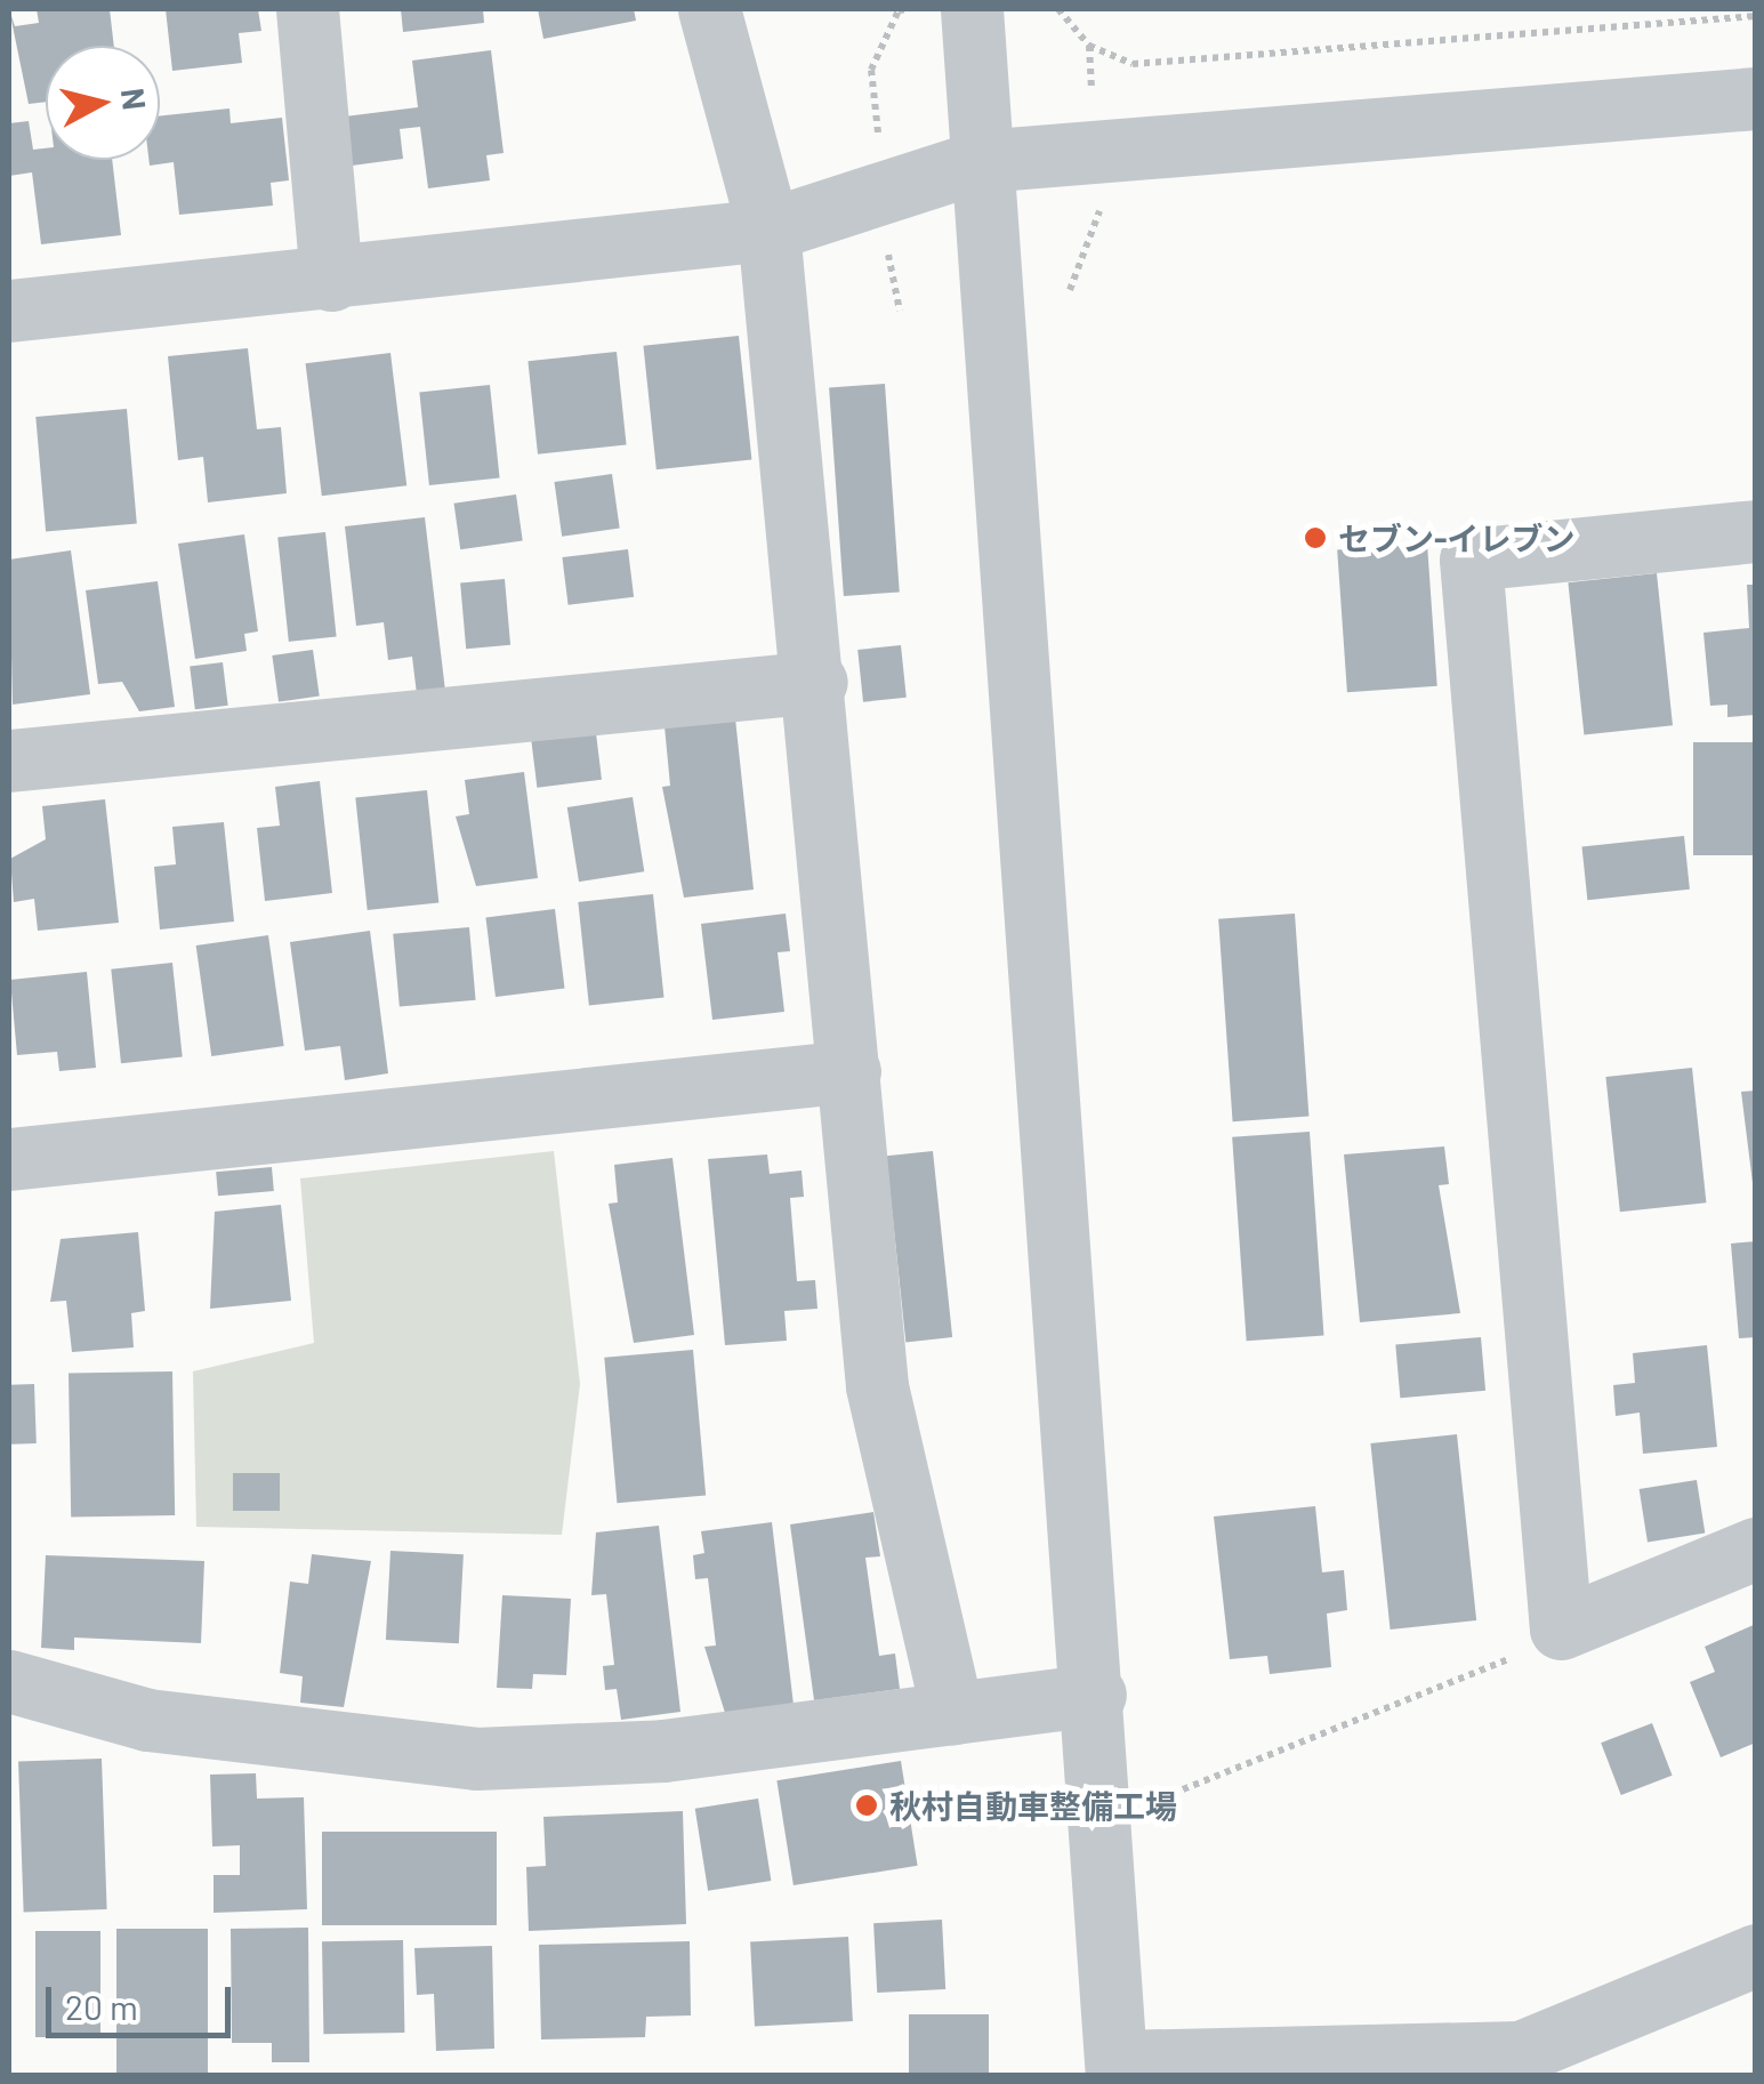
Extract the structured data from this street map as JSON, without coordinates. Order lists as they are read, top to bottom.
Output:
{
  "places": ["セブン-イレブン", "秋村自動車整備工場"],
  "scale_bar": "20 m",
  "north": "right"
}
